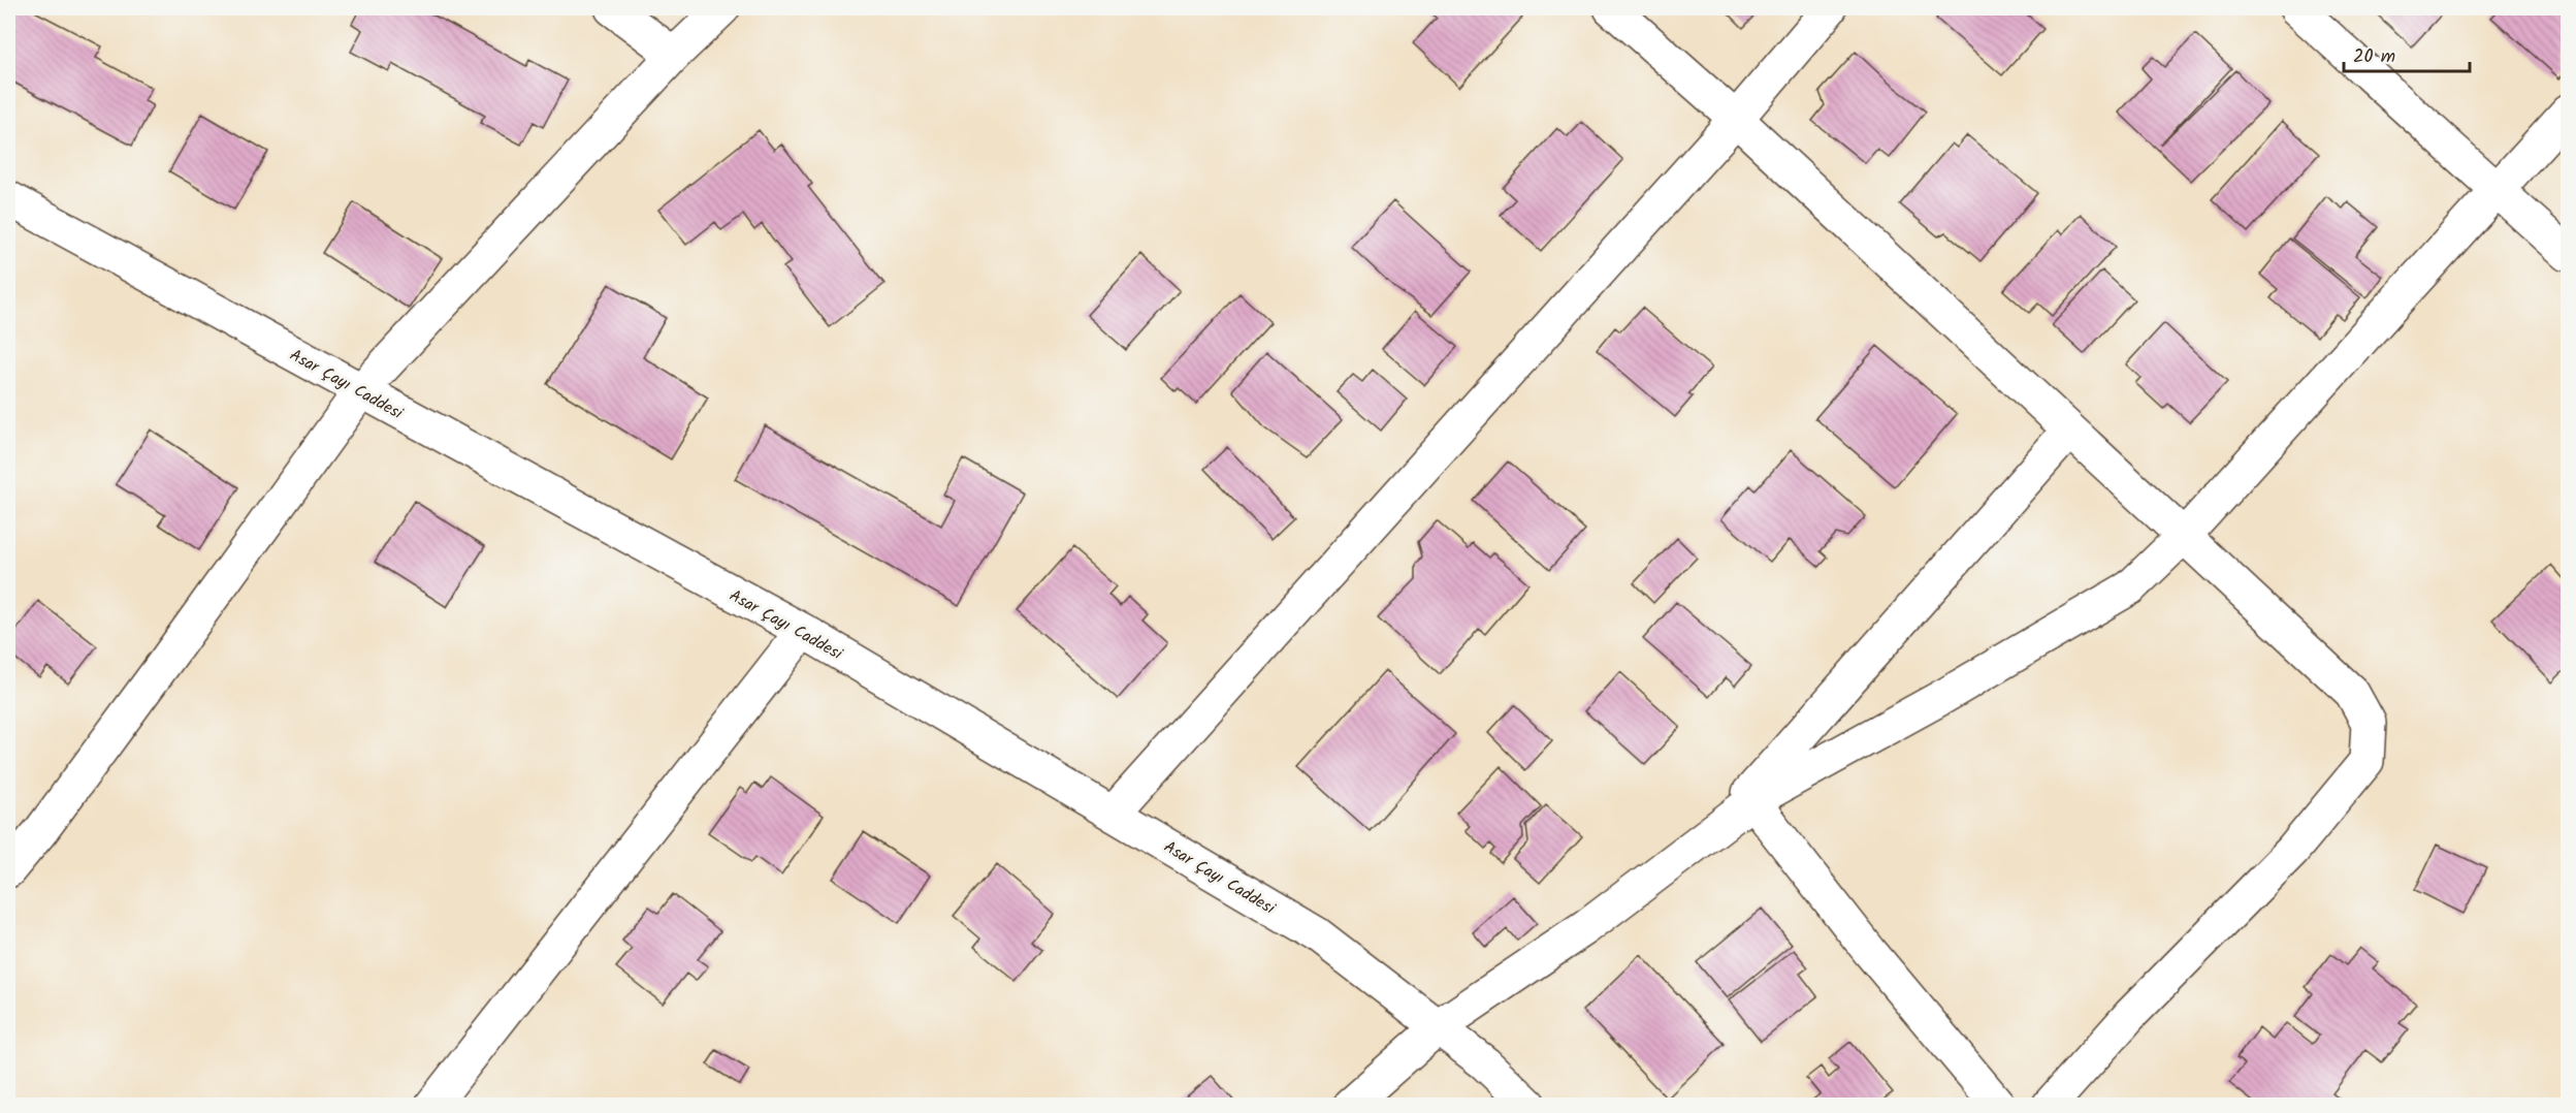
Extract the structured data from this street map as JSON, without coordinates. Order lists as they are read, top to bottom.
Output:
{
  "streets": {
    "street": ["Asar Çayı Caddesi"]
  },
  "scale_bar": "20 m"
}
